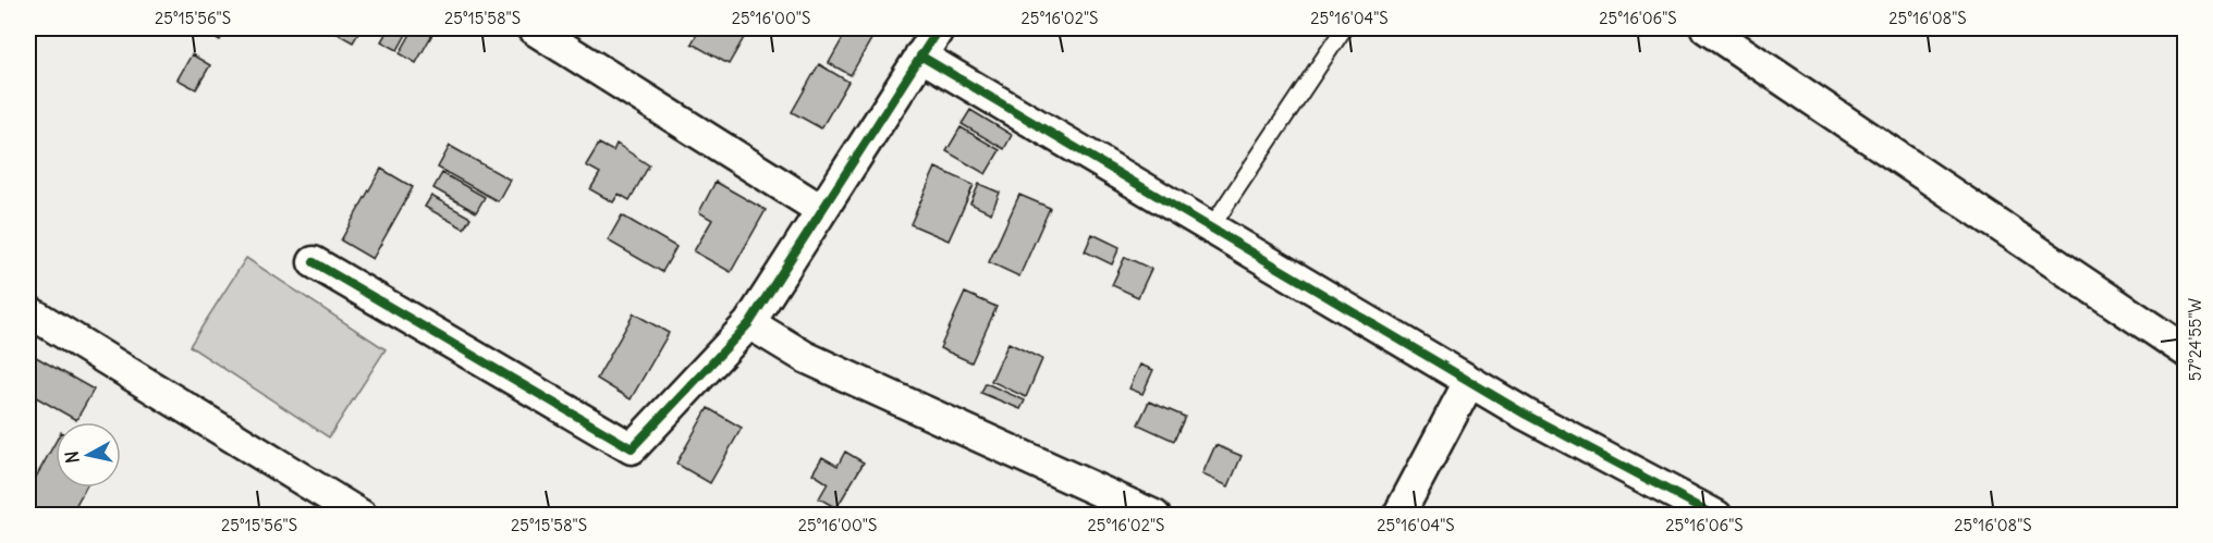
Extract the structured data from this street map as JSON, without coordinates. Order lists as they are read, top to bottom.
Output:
{
  "north": "left",
  "coordinates": [
    "25°15'56\"S",
    "25°15'58\"S",
    "25°16'00\"S",
    "25°16'02\"S",
    "25°16'04\"S",
    "25°16'06\"S",
    "25°16'08\"S",
    "57°24'55\"W"
  ]
}
